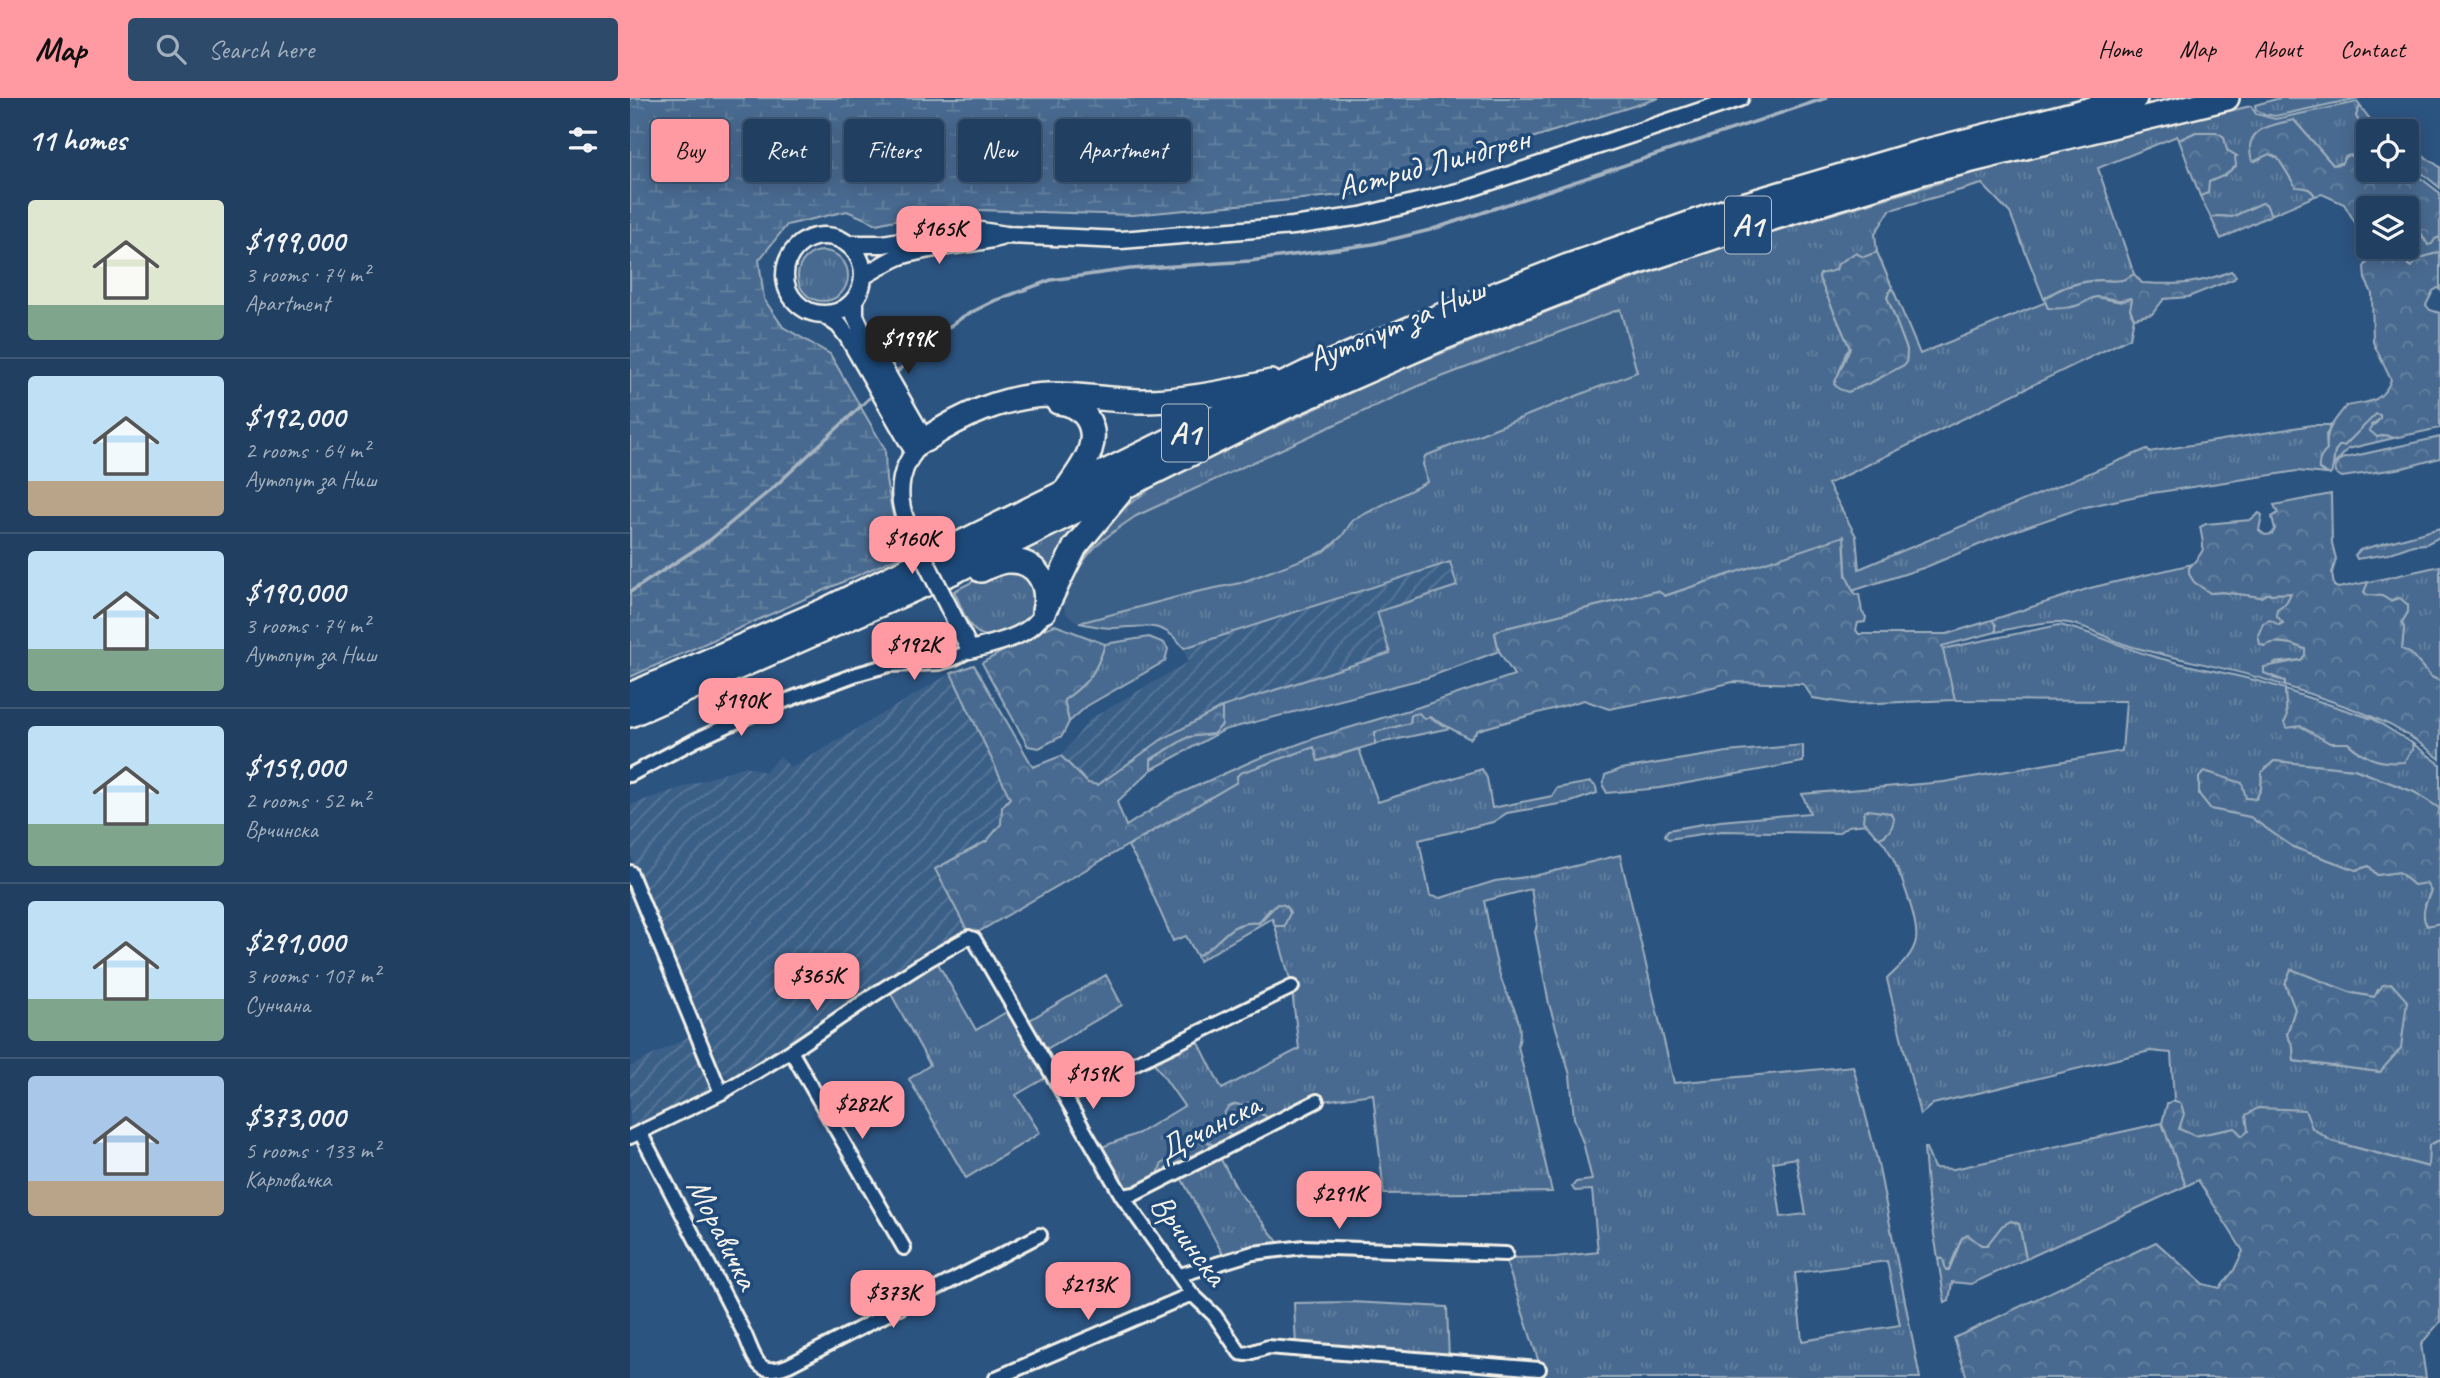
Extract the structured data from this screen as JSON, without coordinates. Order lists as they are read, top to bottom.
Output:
{
  "streets": {
    "highway": ["A1", "Аутопут за Ниш"],
    "street": [
      "Астрид Линдгрен",
      "Дечанска",
      "Моравичка",
      "Врчинска"
    ]
  },
  "crossings": [
    ["Дечанска", "Врчинска"]
  ],
  "page": {
    "header": "Map",
    "search": "Search here",
    "nav": [
      "Home",
      "Map",
      "About",
      "Contact"
    ],
    "heading": "11 homes",
    "chip": [
      "Buy",
      "Rent",
      "Filters",
      "New",
      "Apartment"
    ],
    "list": [
      {
        "name": "$199,000",
        "note": "3 rooms · 74 m² · Apartment"
      },
      {
        "name": "$192,000",
        "note": "2 rooms · 64 m² · Аутопут за Ниш"
      },
      {
        "name": "$190,000",
        "note": "3 rooms · 74 m² · Аутопут за Ниш"
      },
      {
        "name": "$159,000",
        "note": "2 rooms · 52 m² · Врчинска"
      },
      {
        "name": "$291,000",
        "note": "3 rooms · 107 m² · Сунчана"
      },
      {
        "name": "$373,000",
        "note": "5 rooms · 133 m² · Карловачка"
      }
    ],
    "price": [
      "$165K",
      "$199K",
      "$160K",
      "$192K",
      "$190K",
      "$365K",
      "$159K",
      "$282K",
      "$291K",
      "$213K",
      "$373K"
    ]
  }
}
